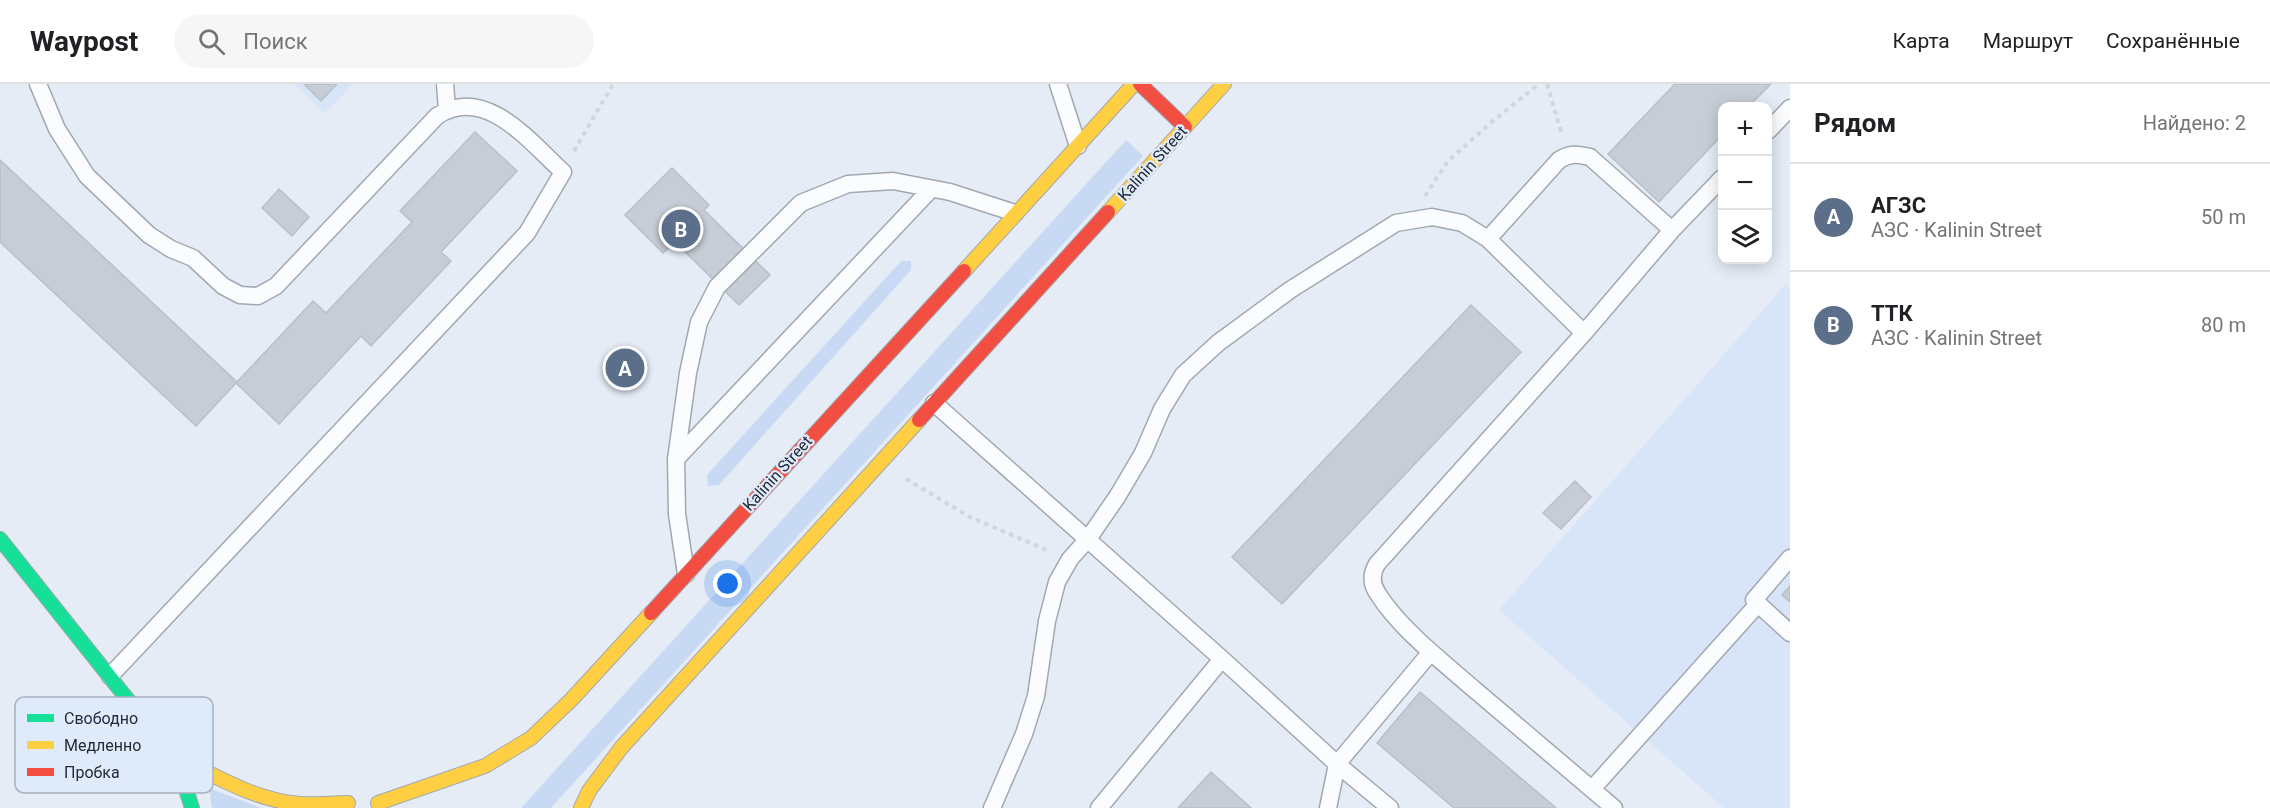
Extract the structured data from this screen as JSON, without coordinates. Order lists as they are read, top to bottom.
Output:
{
  "streets": {
    "main road": ["Kalinin Street"]
  },
  "legend": ["Свободно", "Медленно", "Пробка"],
  "page": {
    "header": "Waypost",
    "search": "Поиск",
    "nav": ["Карта", "Маршрут", "Сохранённые"],
    "heading": ["Рядом", "Найдено: 2"],
    "map_buttons": ["+", "−"],
    "list": [
      {
        "mark": "A",
        "name": "АГЗС",
        "note": "АЗС · Kalinin Street",
        "value": "50 m"
      },
      {
        "mark": "B",
        "name": "ТТК",
        "note": "АЗС · Kalinin Street",
        "value": "80 m"
      }
    ],
    "pins": ["B", "A"]
  }
}
